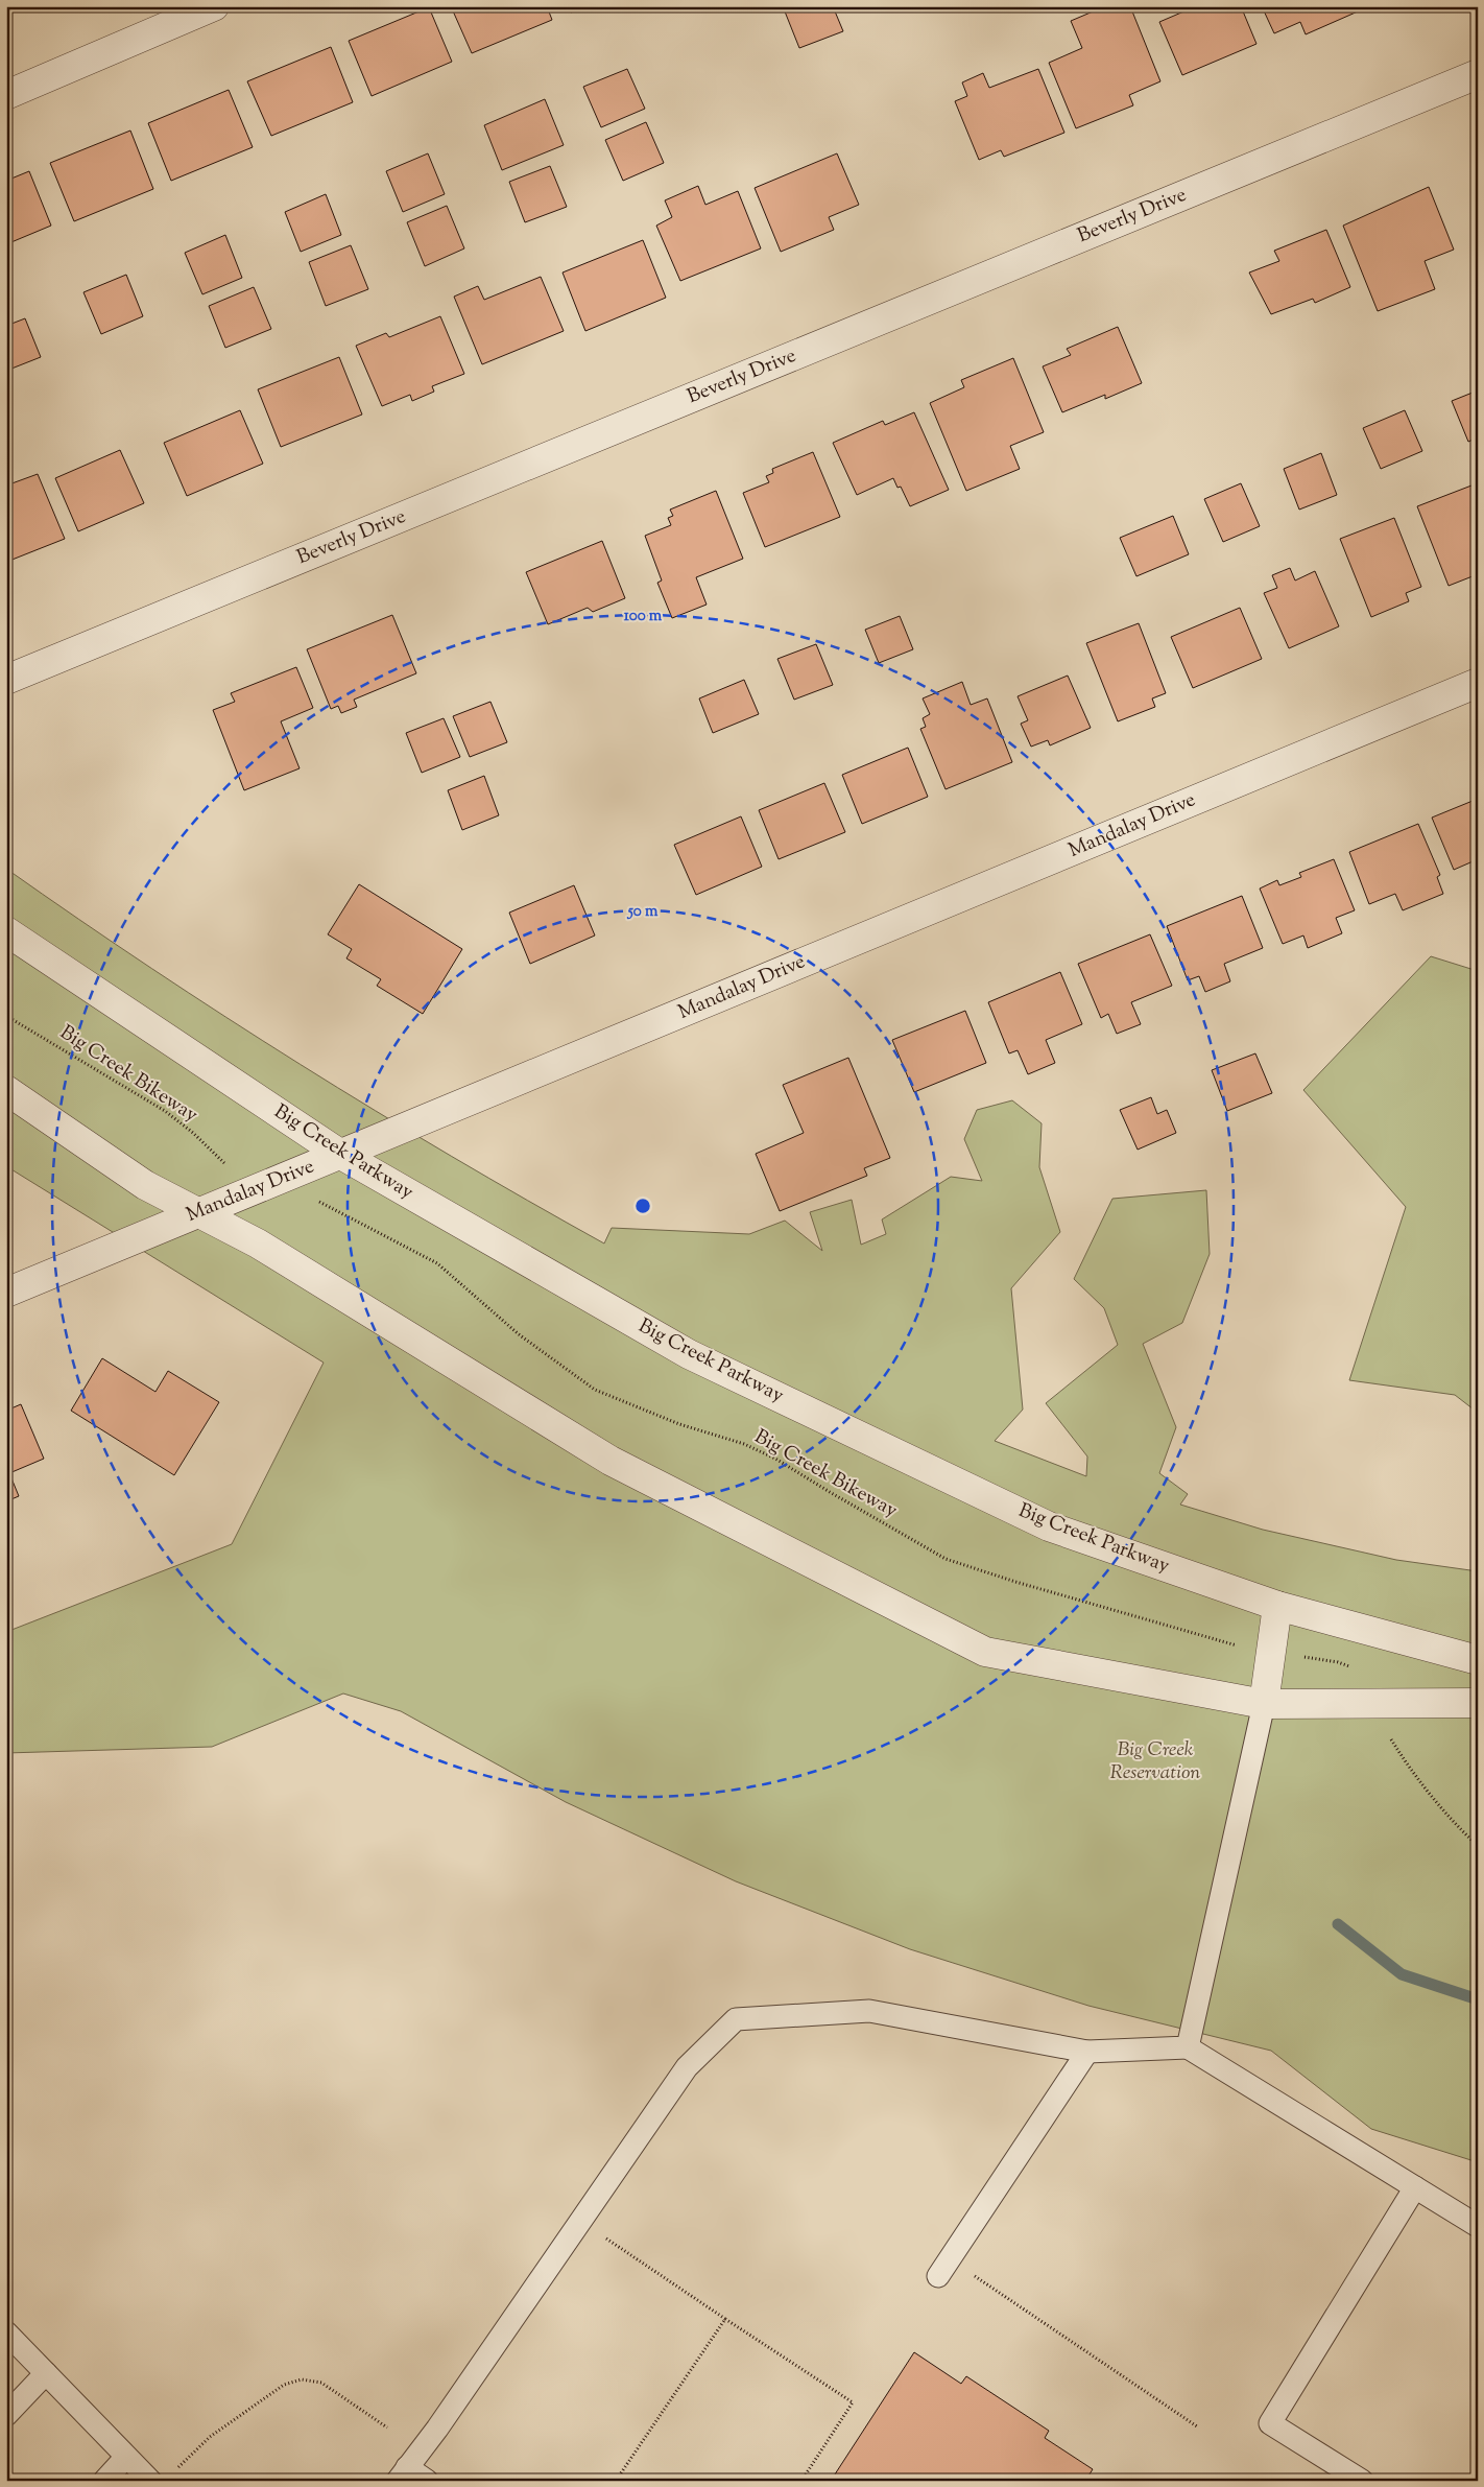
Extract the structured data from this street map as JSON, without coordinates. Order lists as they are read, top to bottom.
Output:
{
  "streets": {
    "street": ["Beverly Drive", "Mandalay Drive", "Big Creek Parkway"],
    "path": ["Big Creek Bikeway"]
  },
  "crossings": [
    ["Mandalay Drive", "Big Creek Parkway"]
  ],
  "parks": ["Big Creek Reservation"],
  "rings": ["100 m", "50 m"]
}
